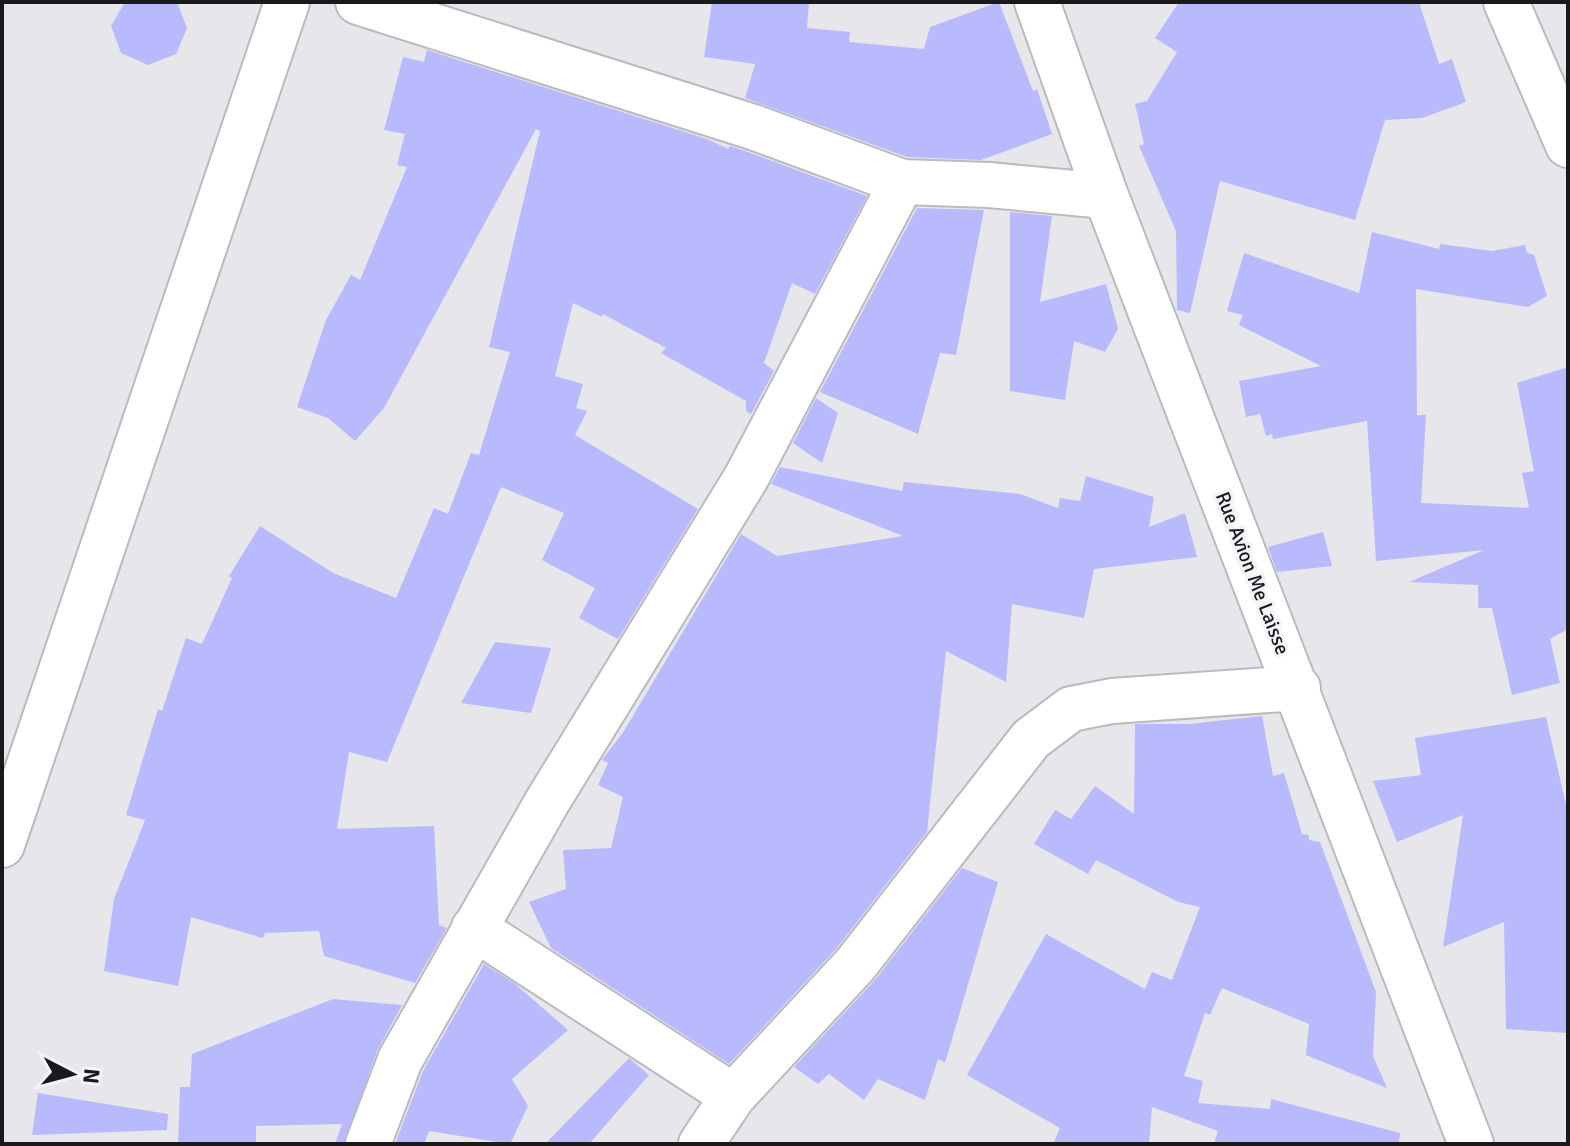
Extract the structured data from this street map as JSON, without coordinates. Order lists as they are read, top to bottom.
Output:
{
  "streets": {
    "street": ["Rue Avion Me Laisse"]
  },
  "north": "right"
}
